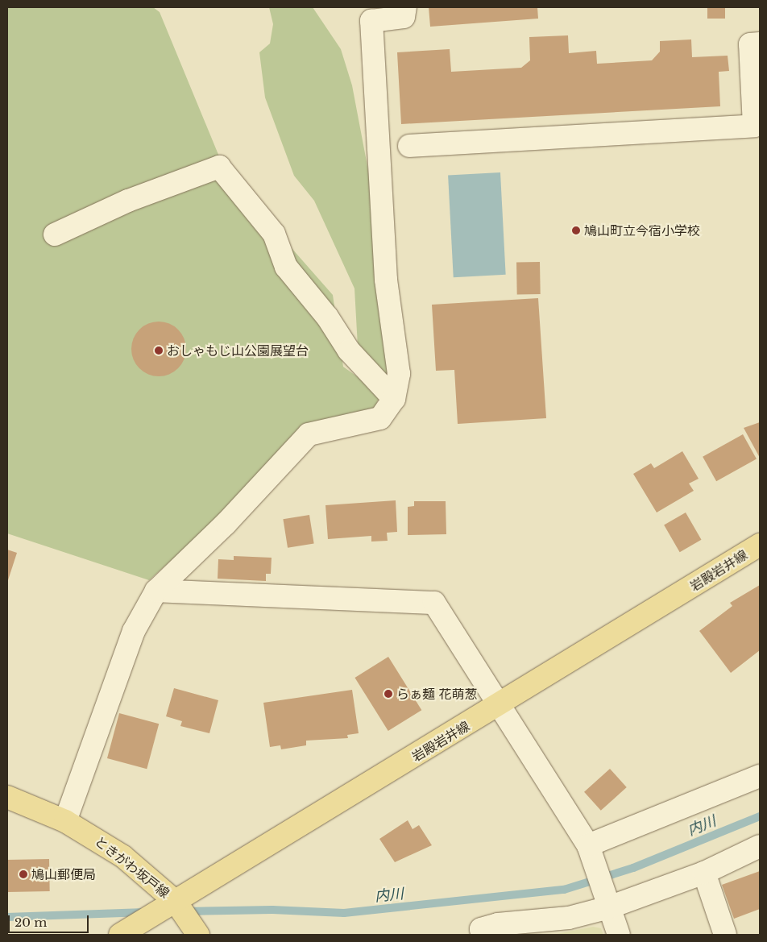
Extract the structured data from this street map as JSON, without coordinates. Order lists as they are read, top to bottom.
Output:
{
  "streets": {
    "main road": ["岩殿岩井線", "ときがわ坂戸線"]
  },
  "crossings": [
    ["岩殿岩井線", "ときがわ坂戸線"]
  ],
  "water": ["内川"],
  "places": [
    "鳩山町立今宿小学校",
    "おしゃもじ山公園展望台",
    "らぁ麺 花萌葱",
    "鳩山郵便局"
  ],
  "scale_bar": "20 m"
}
